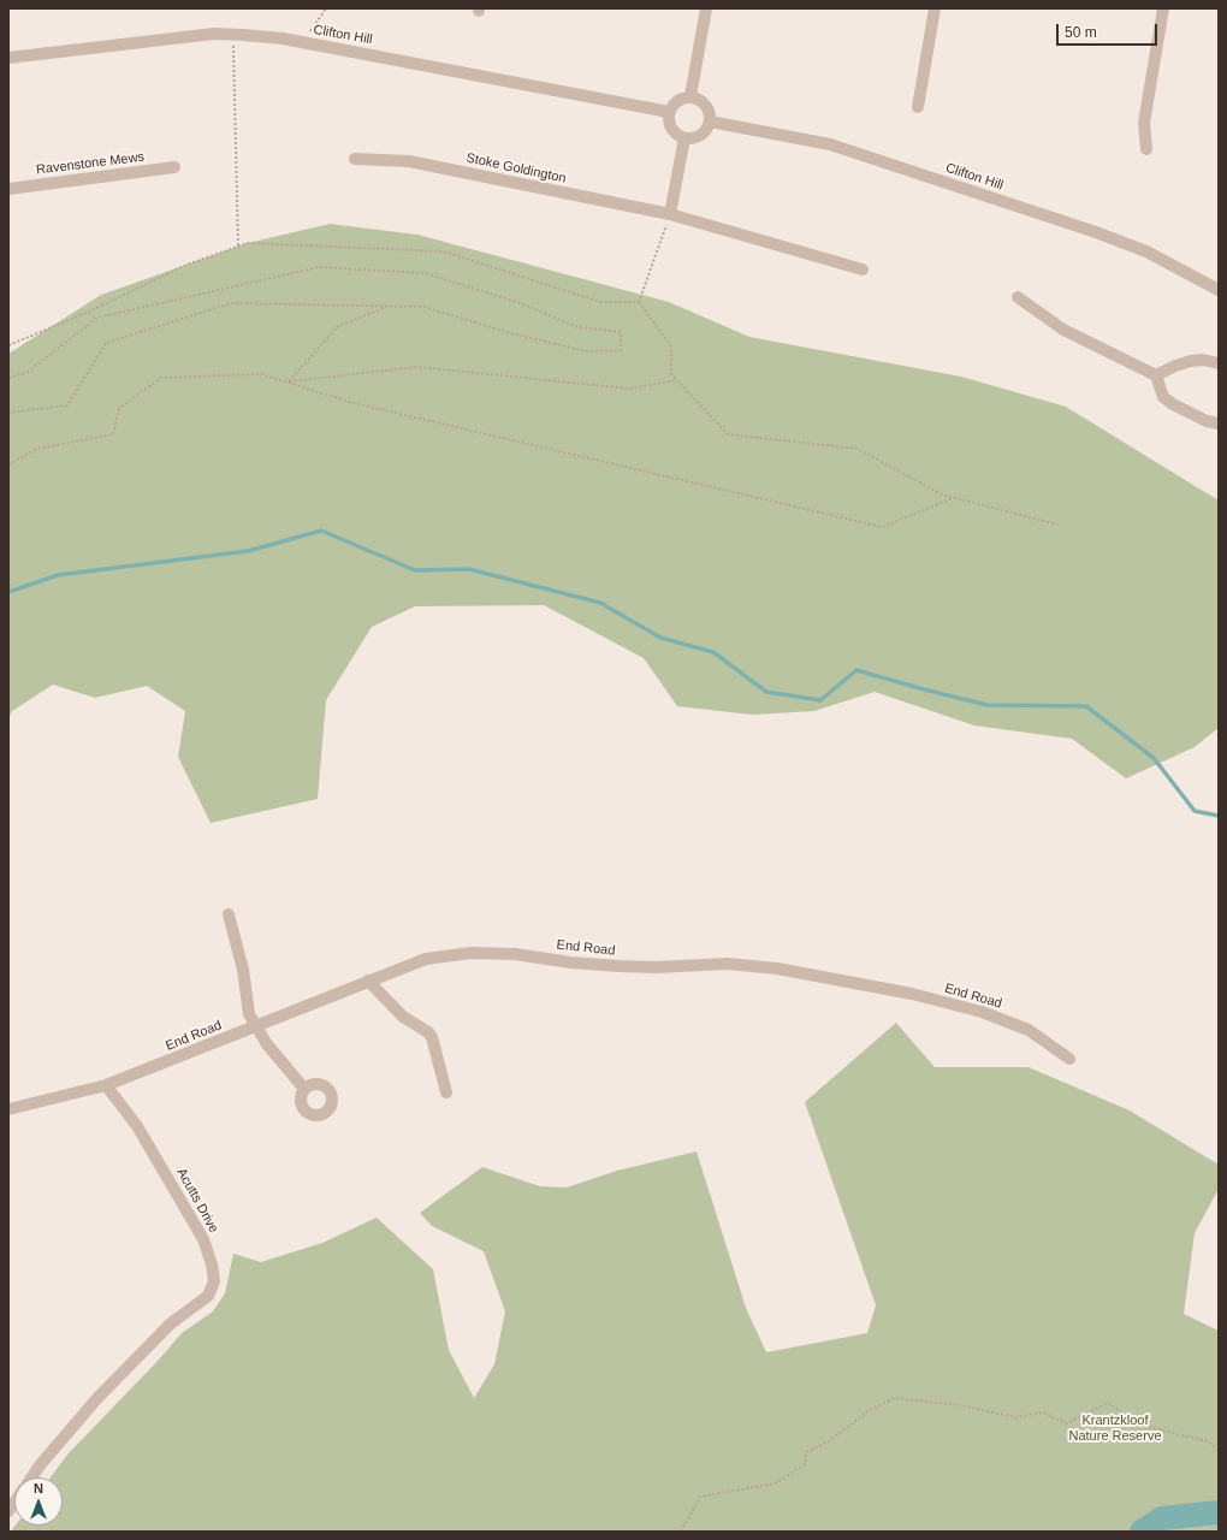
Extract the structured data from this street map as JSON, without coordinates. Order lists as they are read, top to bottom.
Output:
{
  "streets": {
    "street": [
      "Clifton Hill",
      "Ravenstone Mews",
      "Stoke Goldington",
      "End Road",
      "Acutts Drive"
    ]
  },
  "crossings": [
    ["End Road", "Acutts Drive"]
  ],
  "parks": ["Krantzkloof Nature Reserve"],
  "scale_bar": "50 m",
  "north": "top"
}
